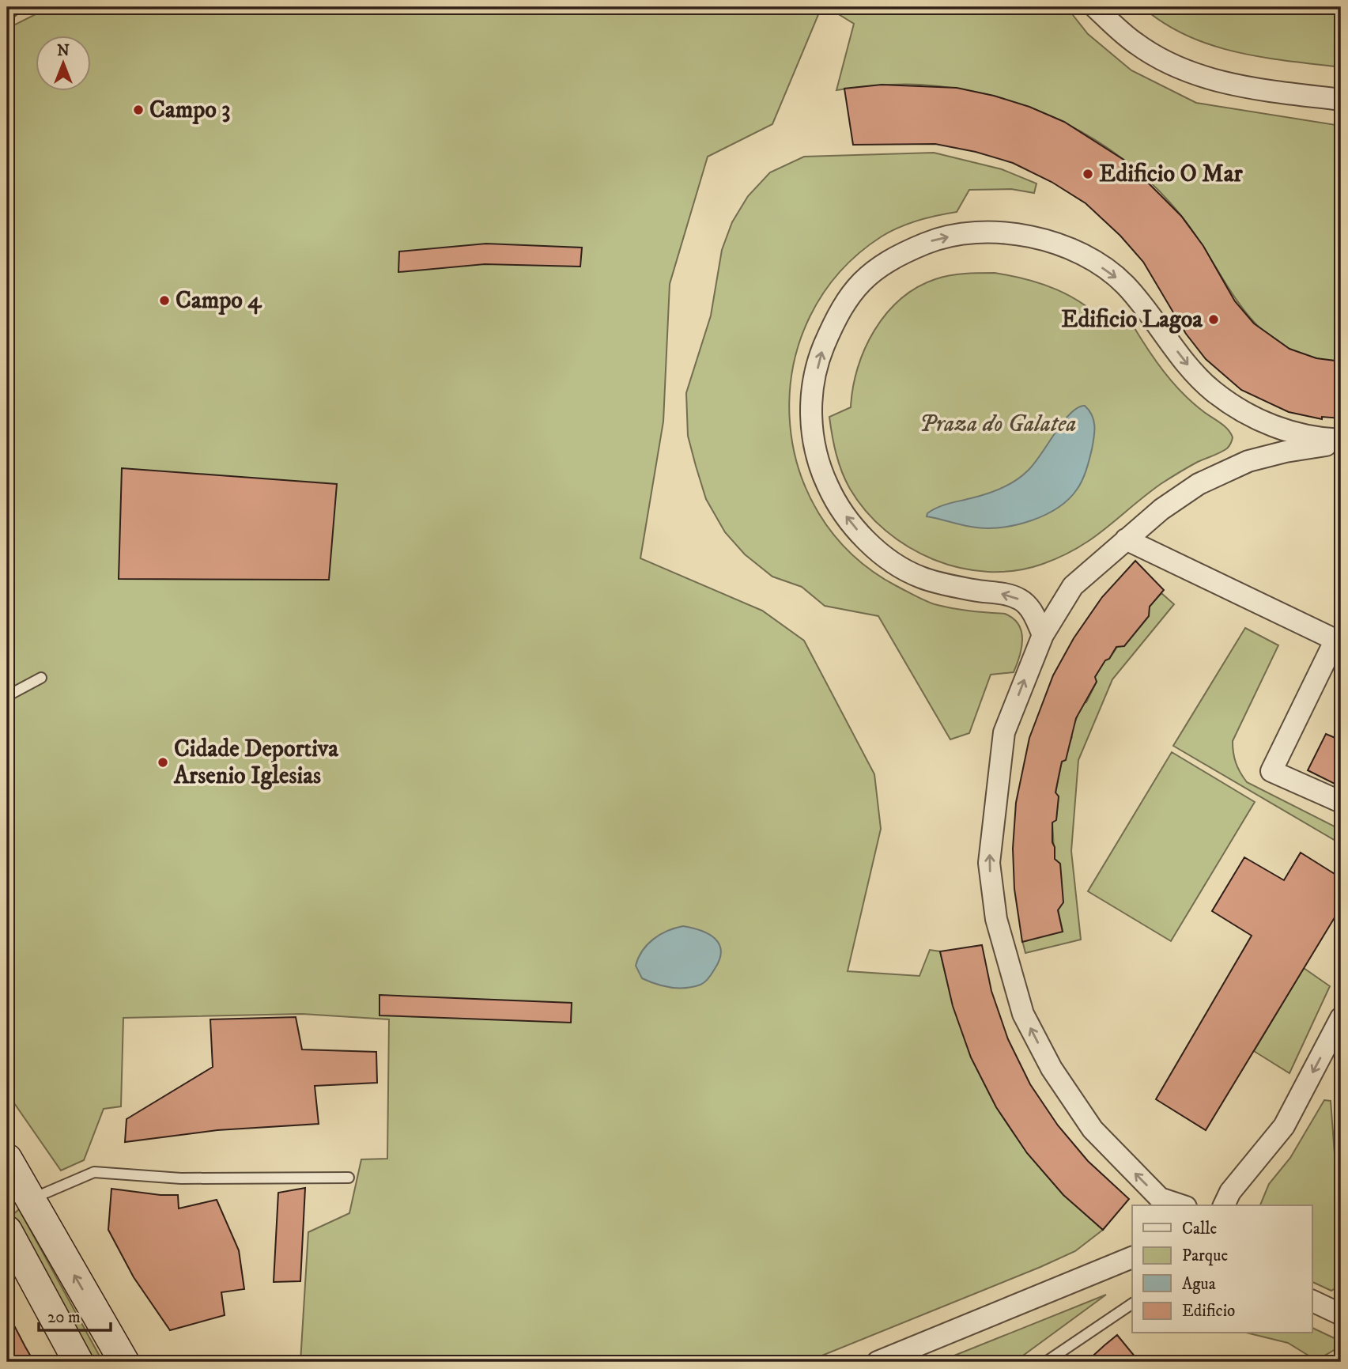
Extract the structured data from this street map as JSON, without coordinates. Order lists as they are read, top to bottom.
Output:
{
  "parks": ["Praza do Galatea"],
  "places": [
    "Campo 3",
    "Edificio O Mar",
    "Campo 4",
    "Edificio Lagoa",
    "Cidade Deportiva Arsenio Iglesias"
  ],
  "legend": [
    "Calle",
    "Parque",
    "Agua",
    "Edificio"
  ],
  "scale_bar": "20 m",
  "north": "top"
}
